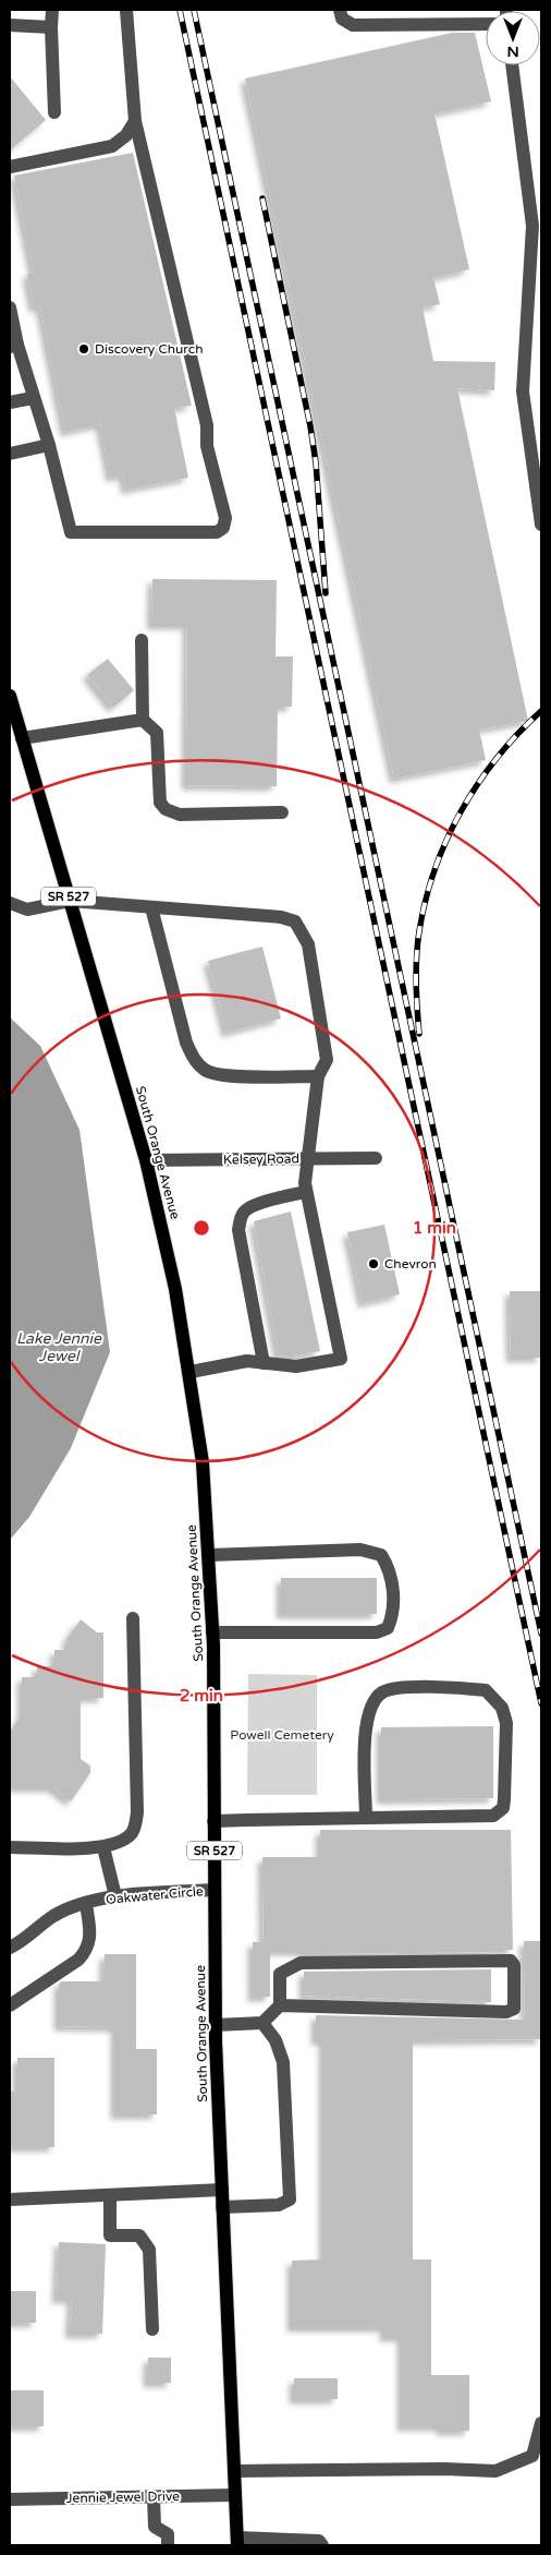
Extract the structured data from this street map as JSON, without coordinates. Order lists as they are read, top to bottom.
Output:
{
  "streets": {
    "main road": ["SR 527", "South Orange Avenue"],
    "street": ["Kelsey Road", "Oakwater Circle", "Jennie Jewel Drive"]
  },
  "crossings": [
    ["South Orange Avenue", "Kelsey Road"],
    ["South Orange Avenue", "Oakwater Circle"],
    ["South Orange Avenue", "Jennie Jewel Drive"]
  ],
  "water": ["Lake Jennie Jewel"],
  "parks": ["Powell Cemetery"],
  "places": ["Discovery Church", "Chevron"],
  "north": "bottom",
  "rings": ["1 min", "2 min"]
}
